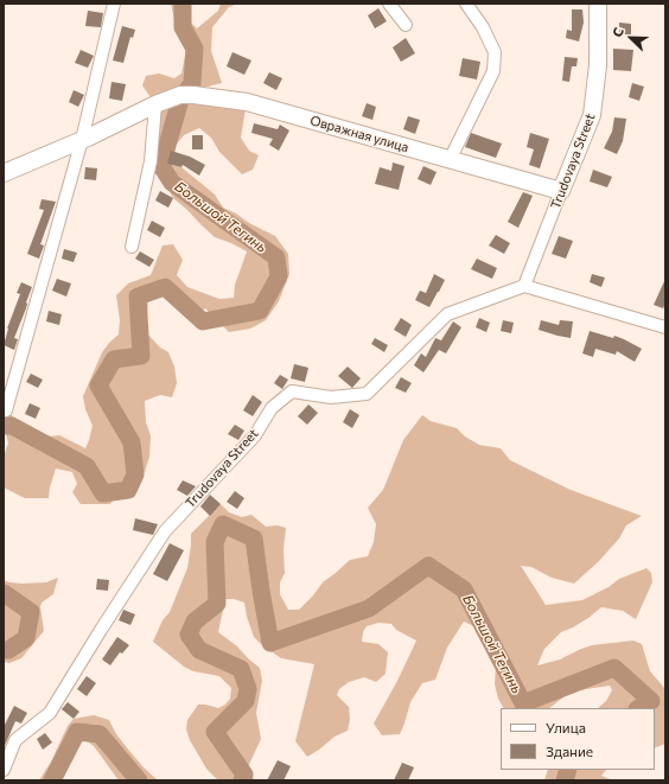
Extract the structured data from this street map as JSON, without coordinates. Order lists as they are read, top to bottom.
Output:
{
  "streets": {
    "street": ["Овражная улица", "Trudovaya Street"]
  },
  "crossings": [
    ["Овражная улица", "Trudovaya Street"]
  ],
  "water": ["Большой Тегинь"],
  "legend": ["Улица", "Здание"],
  "north": "top left"
}
